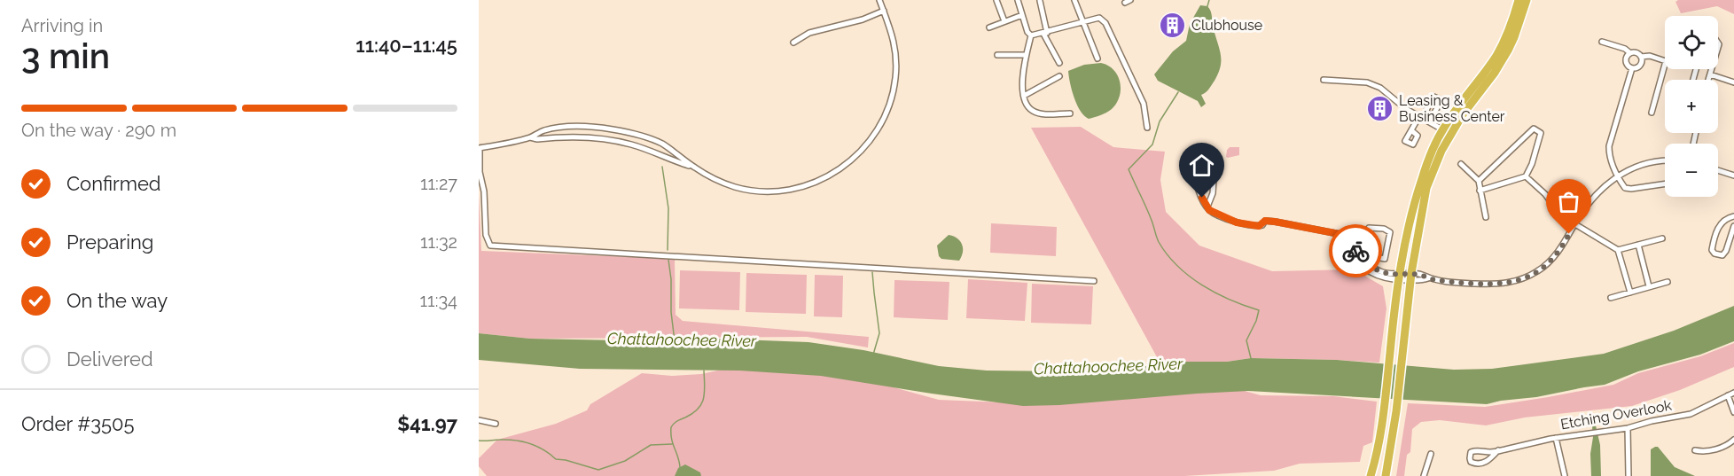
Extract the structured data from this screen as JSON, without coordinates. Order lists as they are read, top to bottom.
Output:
{
  "streets": {
    "street": ["Etching Overlook"]
  },
  "water": ["Chattahoochee River"],
  "places": {
    "building": ["Clubhouse", "Leasing & Business Center"]
  },
  "page": {
    "heading": ["3 min", "Arriving in", "11:40–11:45"],
    "panel": ["Order #3505", "$41.97"],
    "map_buttons": ["+", "−"],
    "bar": "On the way · 290 m",
    "list": [
      ["Confirmed", "11:27"],
      ["Preparing", "11:32"],
      ["On the way", "11:34"],
      "Delivered"
    ]
  }
}
